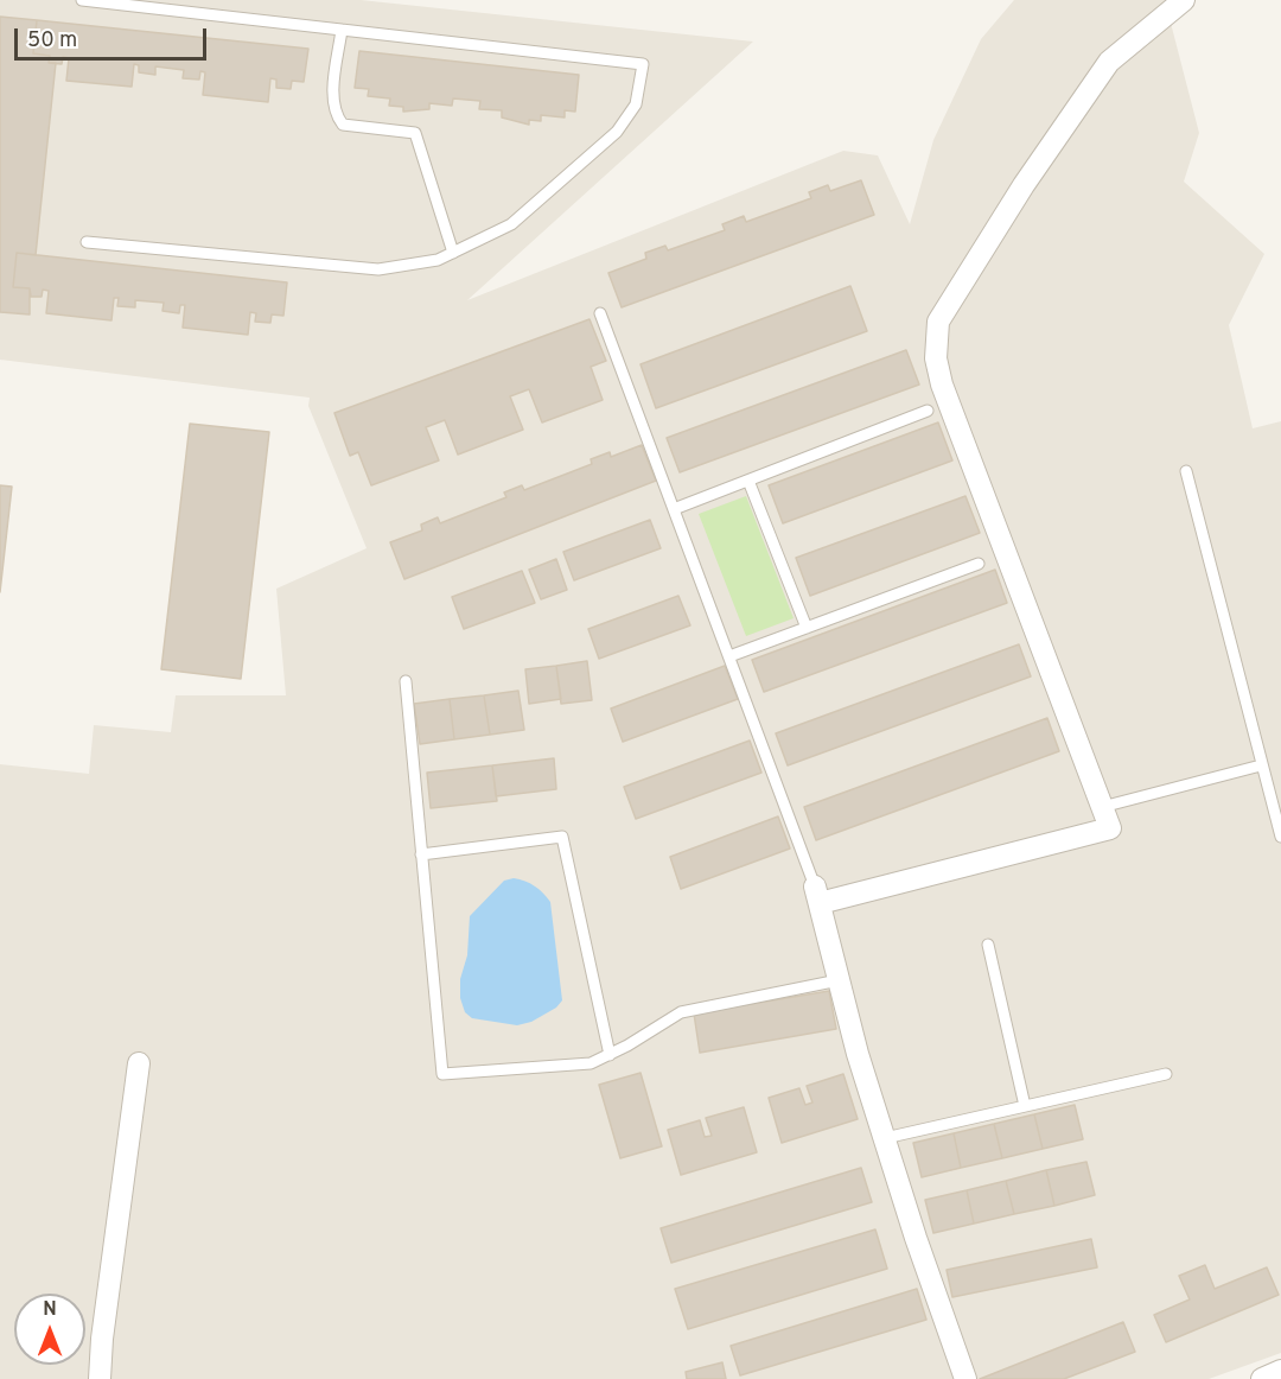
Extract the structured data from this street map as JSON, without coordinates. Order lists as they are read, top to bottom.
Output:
{
  "scale_bar": "50 m",
  "north": "top"
}
